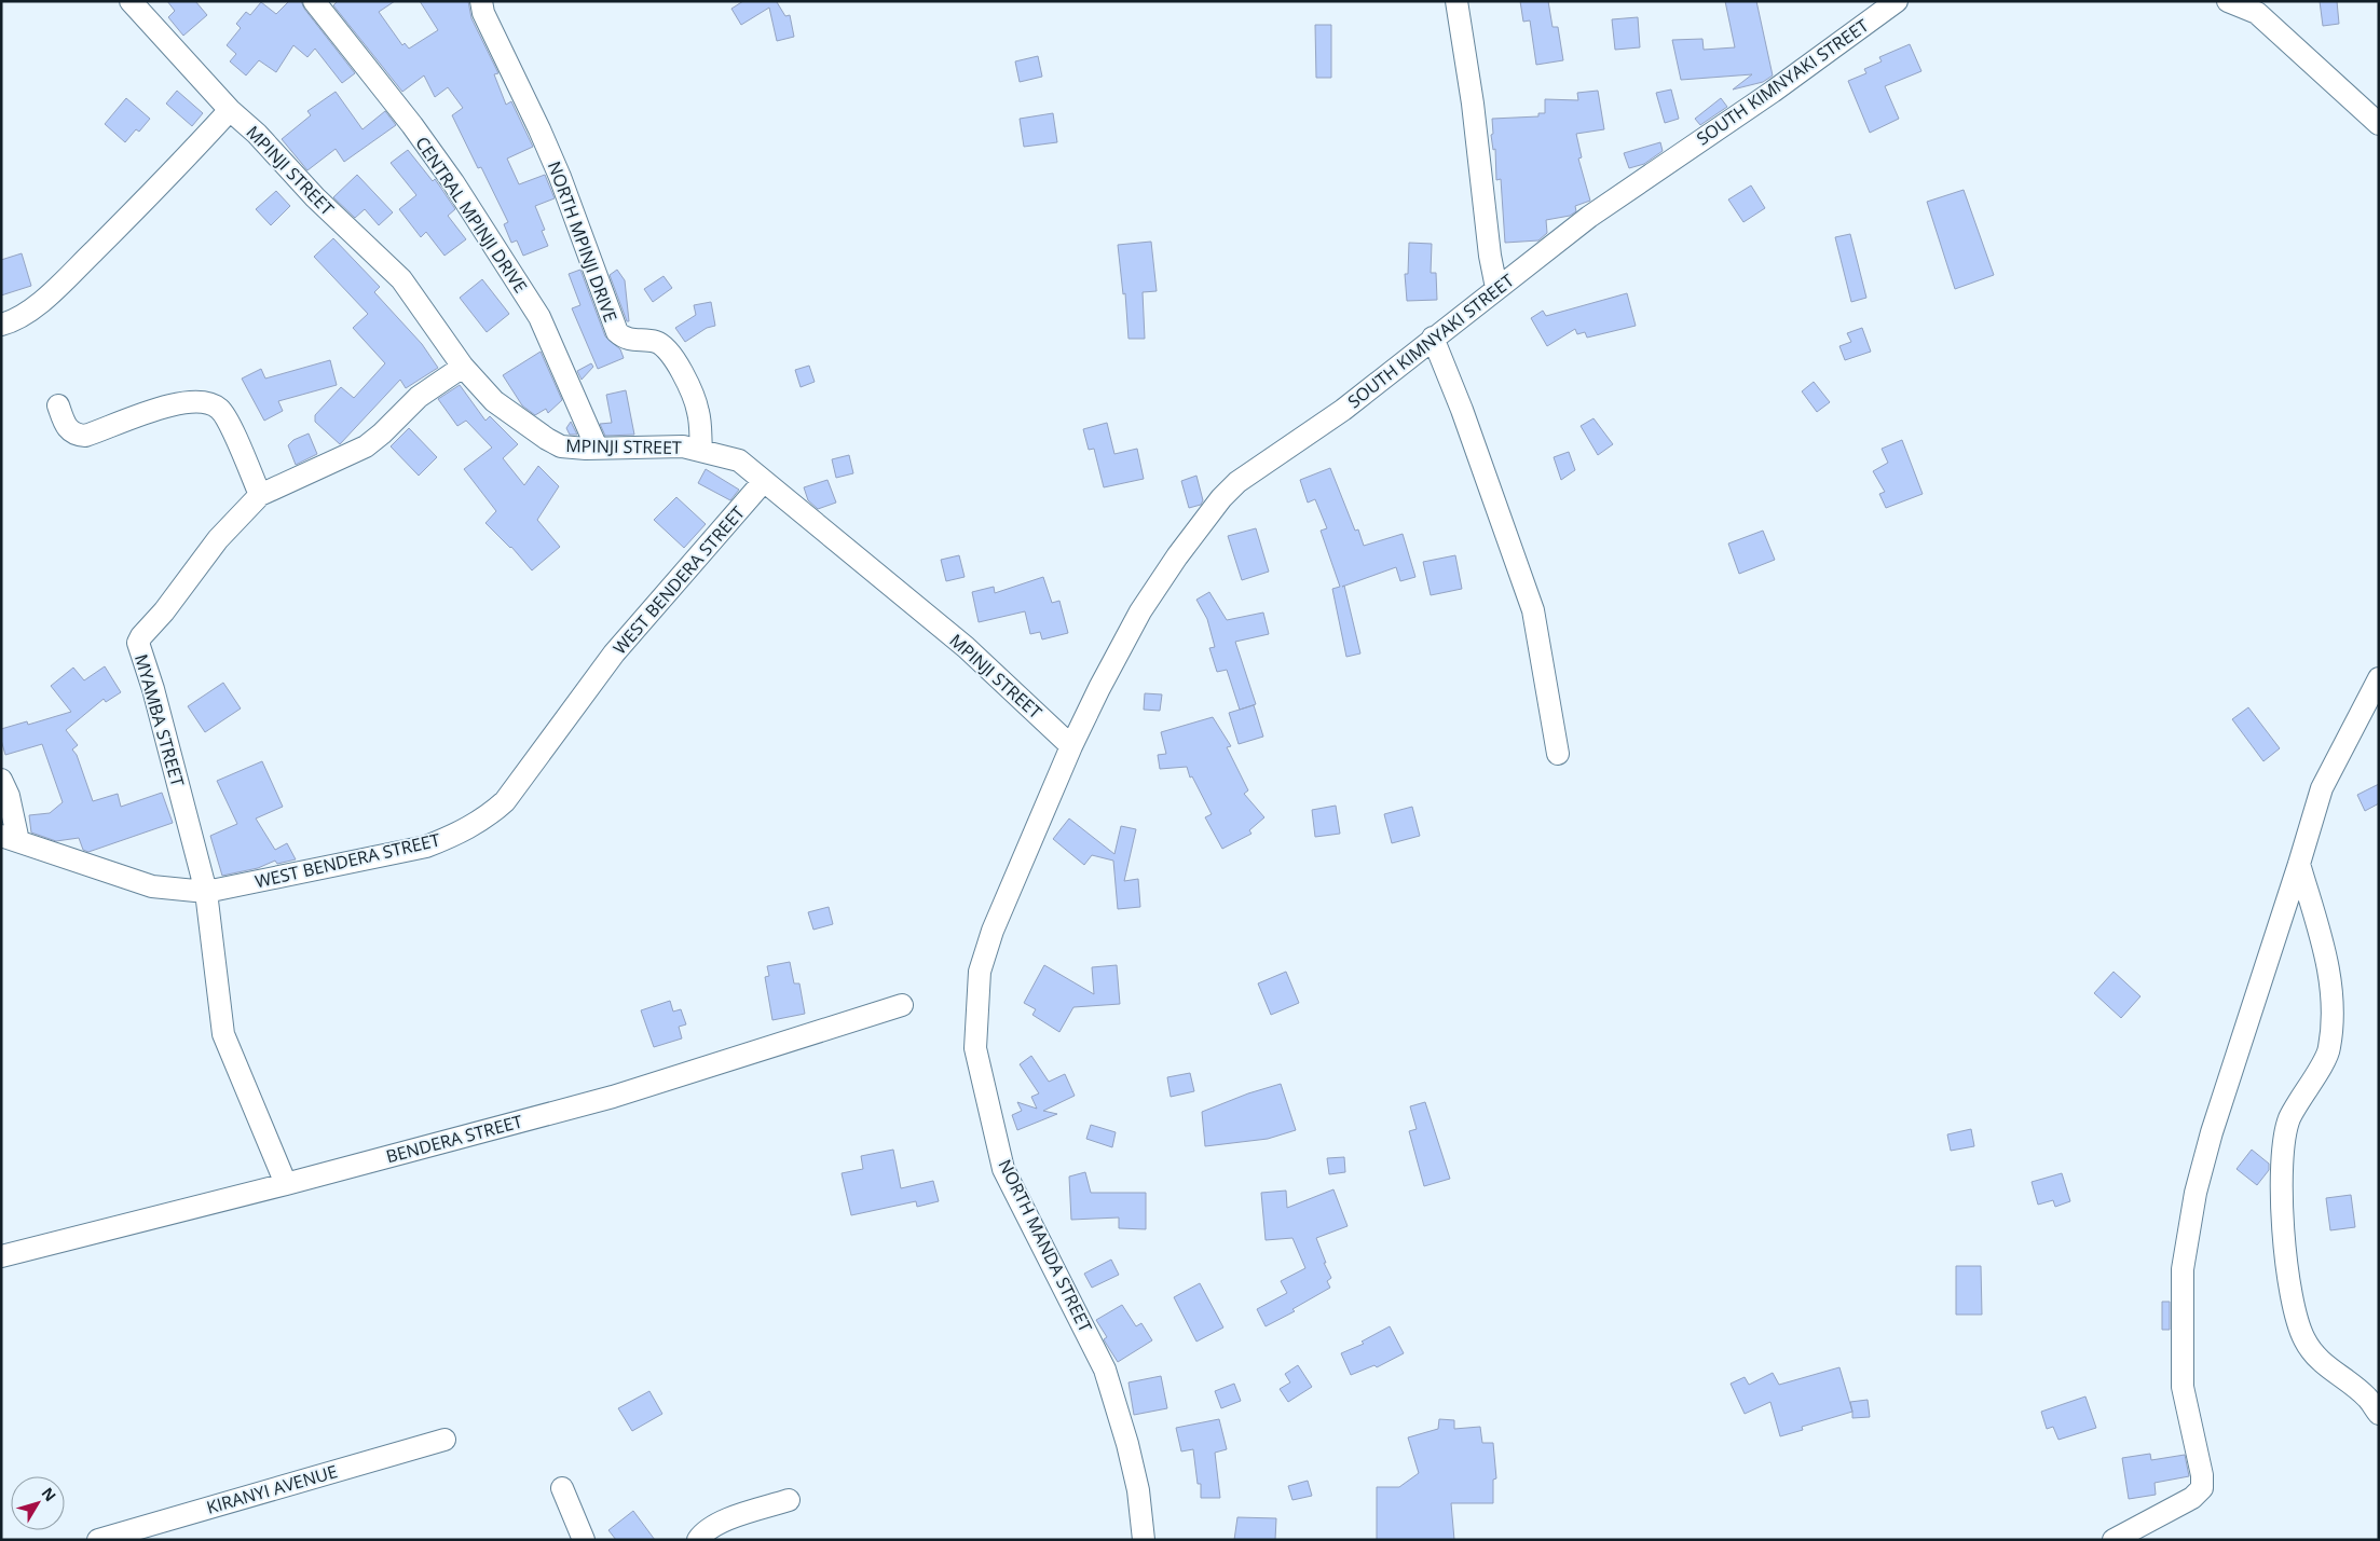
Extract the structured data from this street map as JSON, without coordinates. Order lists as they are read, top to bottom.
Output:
{
  "streets": {
    "street": [
      "SOUTH KIMNYAKI STREET",
      "MPINJI STREET",
      "CENTRAL MPINJI DRIVE",
      "NORTH MPINJI DRIVE",
      "WEST BENDERA STREET",
      "MYAMBA STREET",
      "BENDERA STREET",
      "NORTH MANDA STREET",
      "KIRANYI AVENUE"
    ]
  },
  "crossings": [
    ["SOUTH KIMNYAKI STREET", "MPINJI STREET"],
    ["SOUTH KIMNYAKI STREET", "NORTH MANDA STREET"],
    ["MPINJI STREET", "CENTRAL MPINJI DRIVE"],
    ["MPINJI STREET", "NORTH MPINJI DRIVE"],
    ["MPINJI STREET", "WEST BENDERA STREET"],
    ["MPINJI STREET", "MYAMBA STREET"],
    ["WEST BENDERA STREET", "MYAMBA STREET"],
    ["MYAMBA STREET", "BENDERA STREET"]
  ],
  "north": "top right"
}
